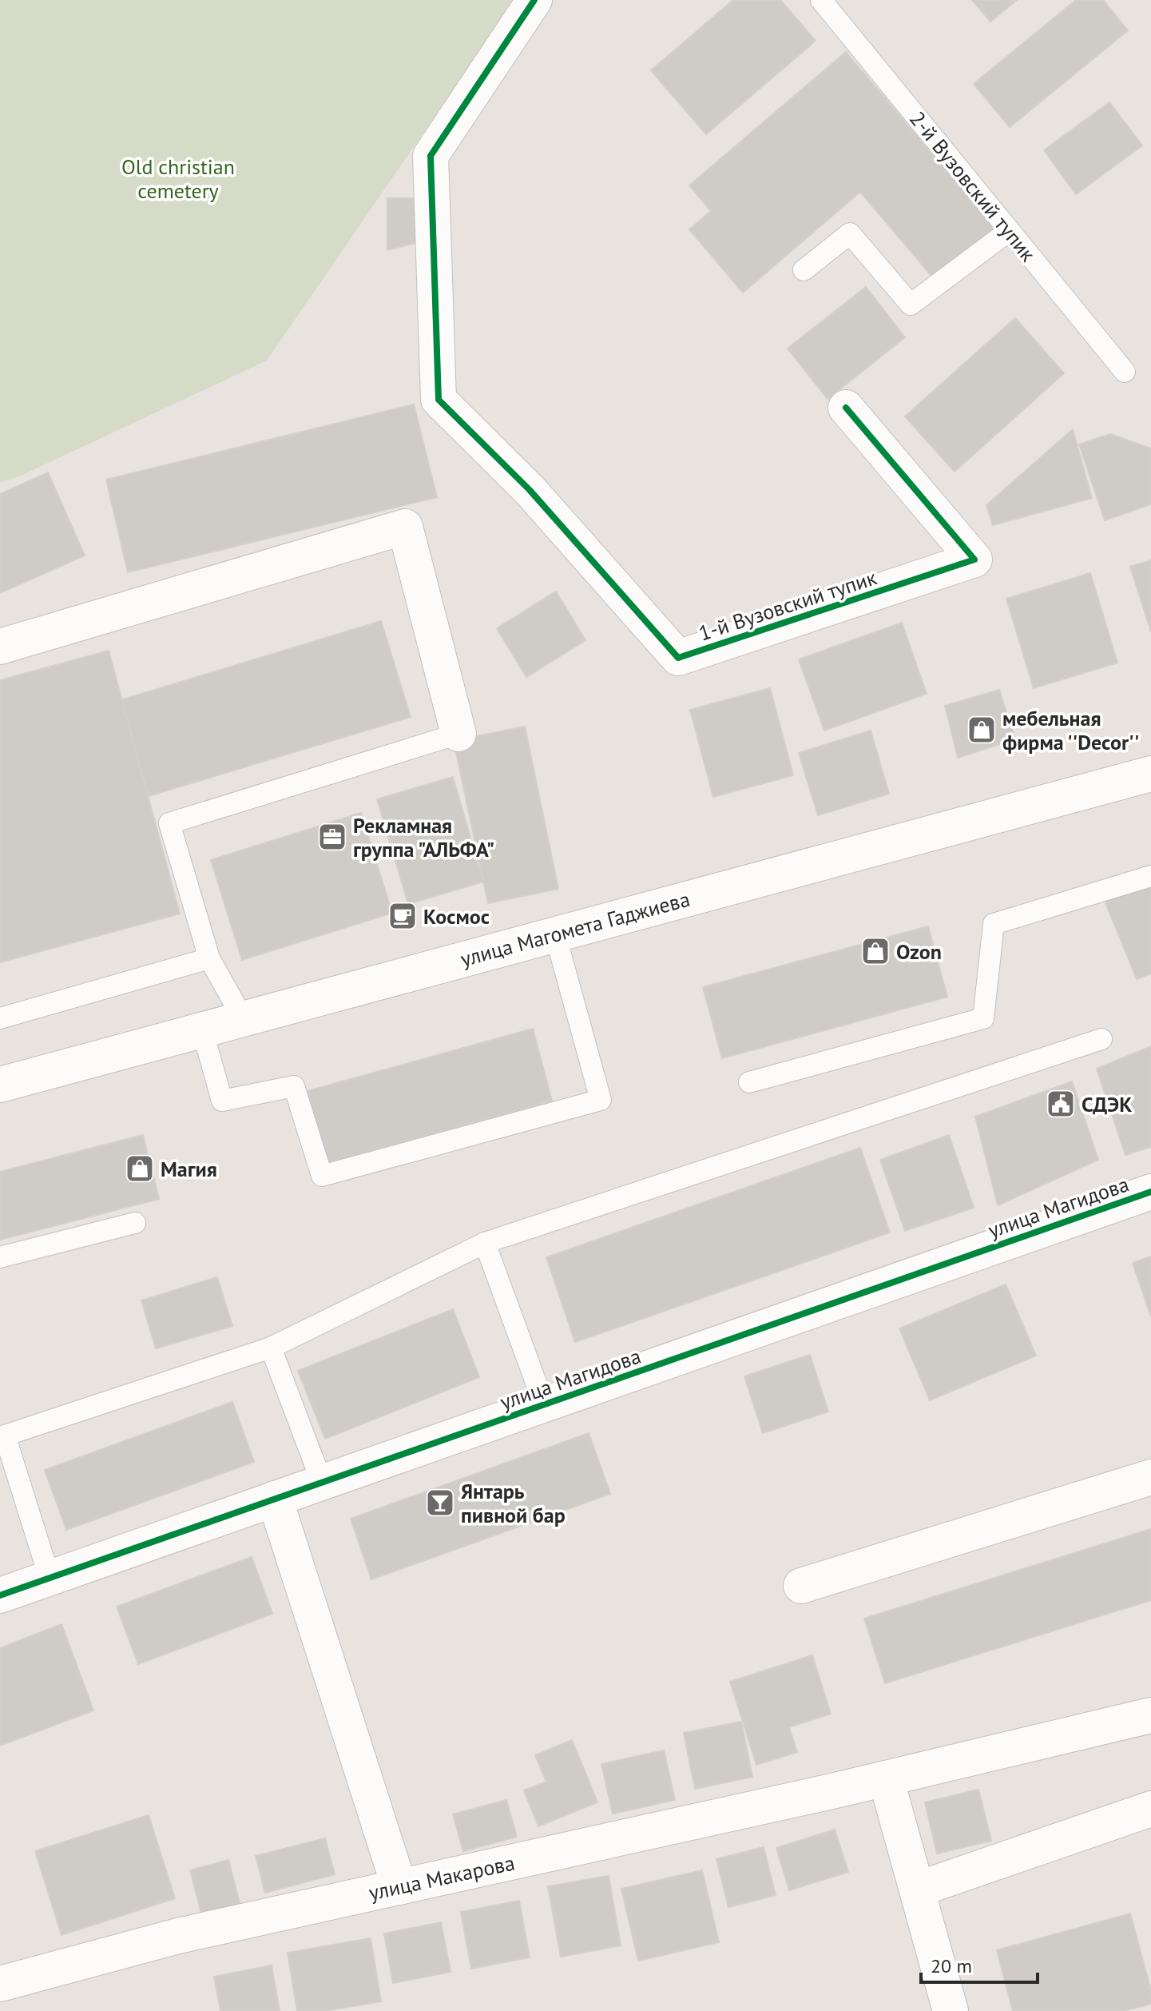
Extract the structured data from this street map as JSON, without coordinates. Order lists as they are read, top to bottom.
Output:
{
  "streets": {
    "street": [
      "1-й Вузовский тупик",
      "улица Магомета Гаджиева",
      "улица Магидова",
      "улица Макарова"
    ],
    "lane": ["2-й Вузовский тупик"]
  },
  "parks": ["Old сhristian cemetery"],
  "places": {
    "shop": ["мебельная фирма ''Decor''", "Ozon", "Магия"],
    "office": ["Рекламная группа \"АЛЬФА\""],
    "cafe": ["Космос"],
    "public building": ["СДЭК"],
    "bar": ["Янтарь пивной бар"]
  },
  "scale_bar": "20 m"
}
